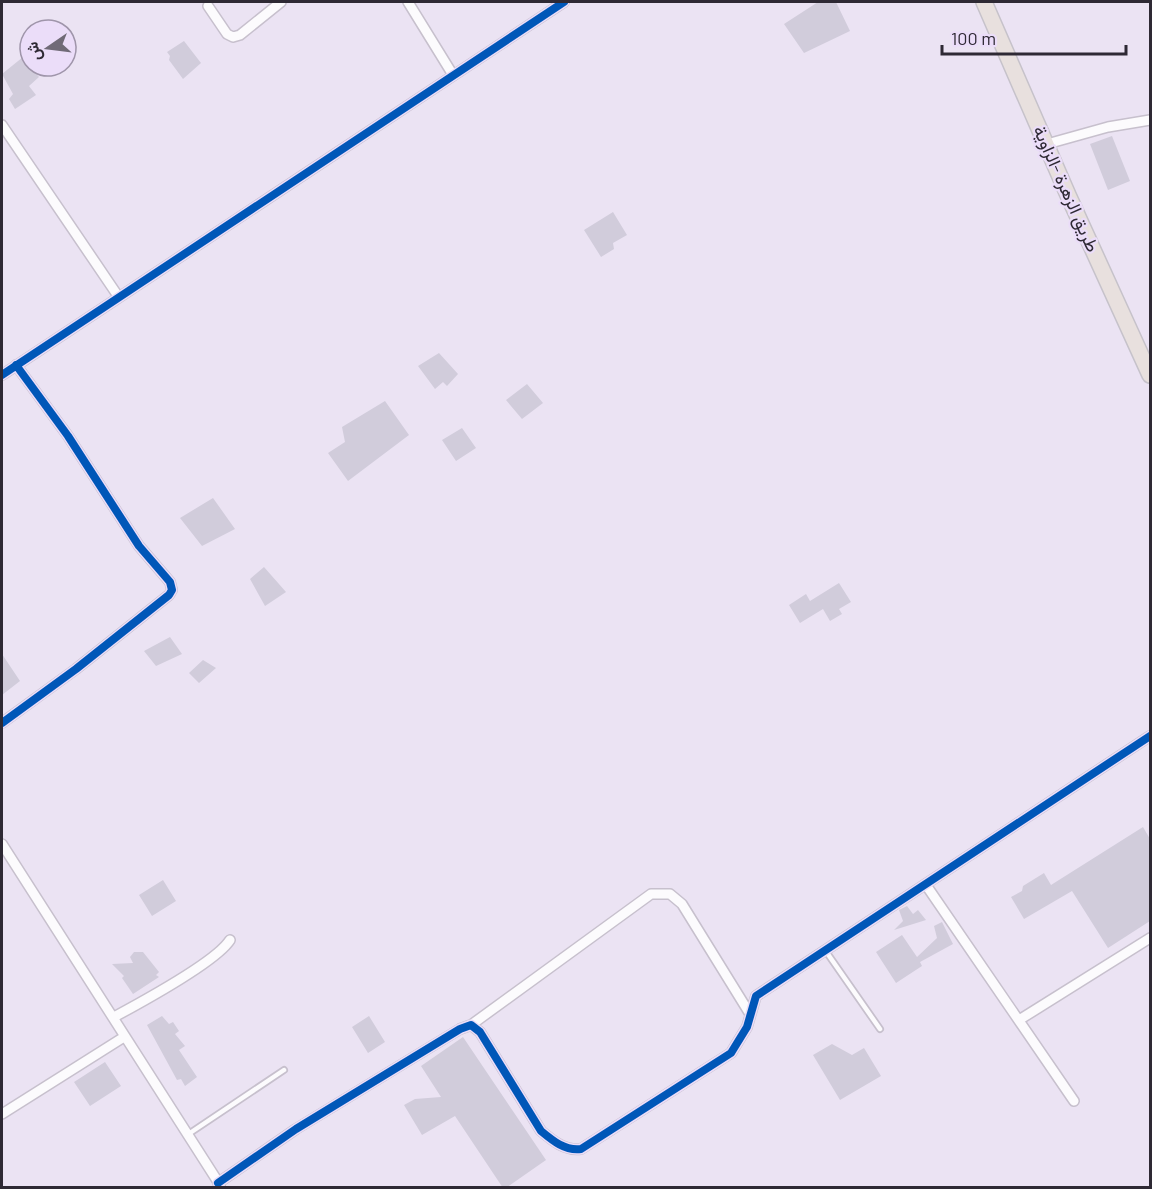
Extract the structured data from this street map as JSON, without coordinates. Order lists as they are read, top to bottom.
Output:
{
  "streets": {
    "main road": ["طريق الزهرة -الزاوية"]
  },
  "scale_bar": "100 m",
  "north": "left"
}
